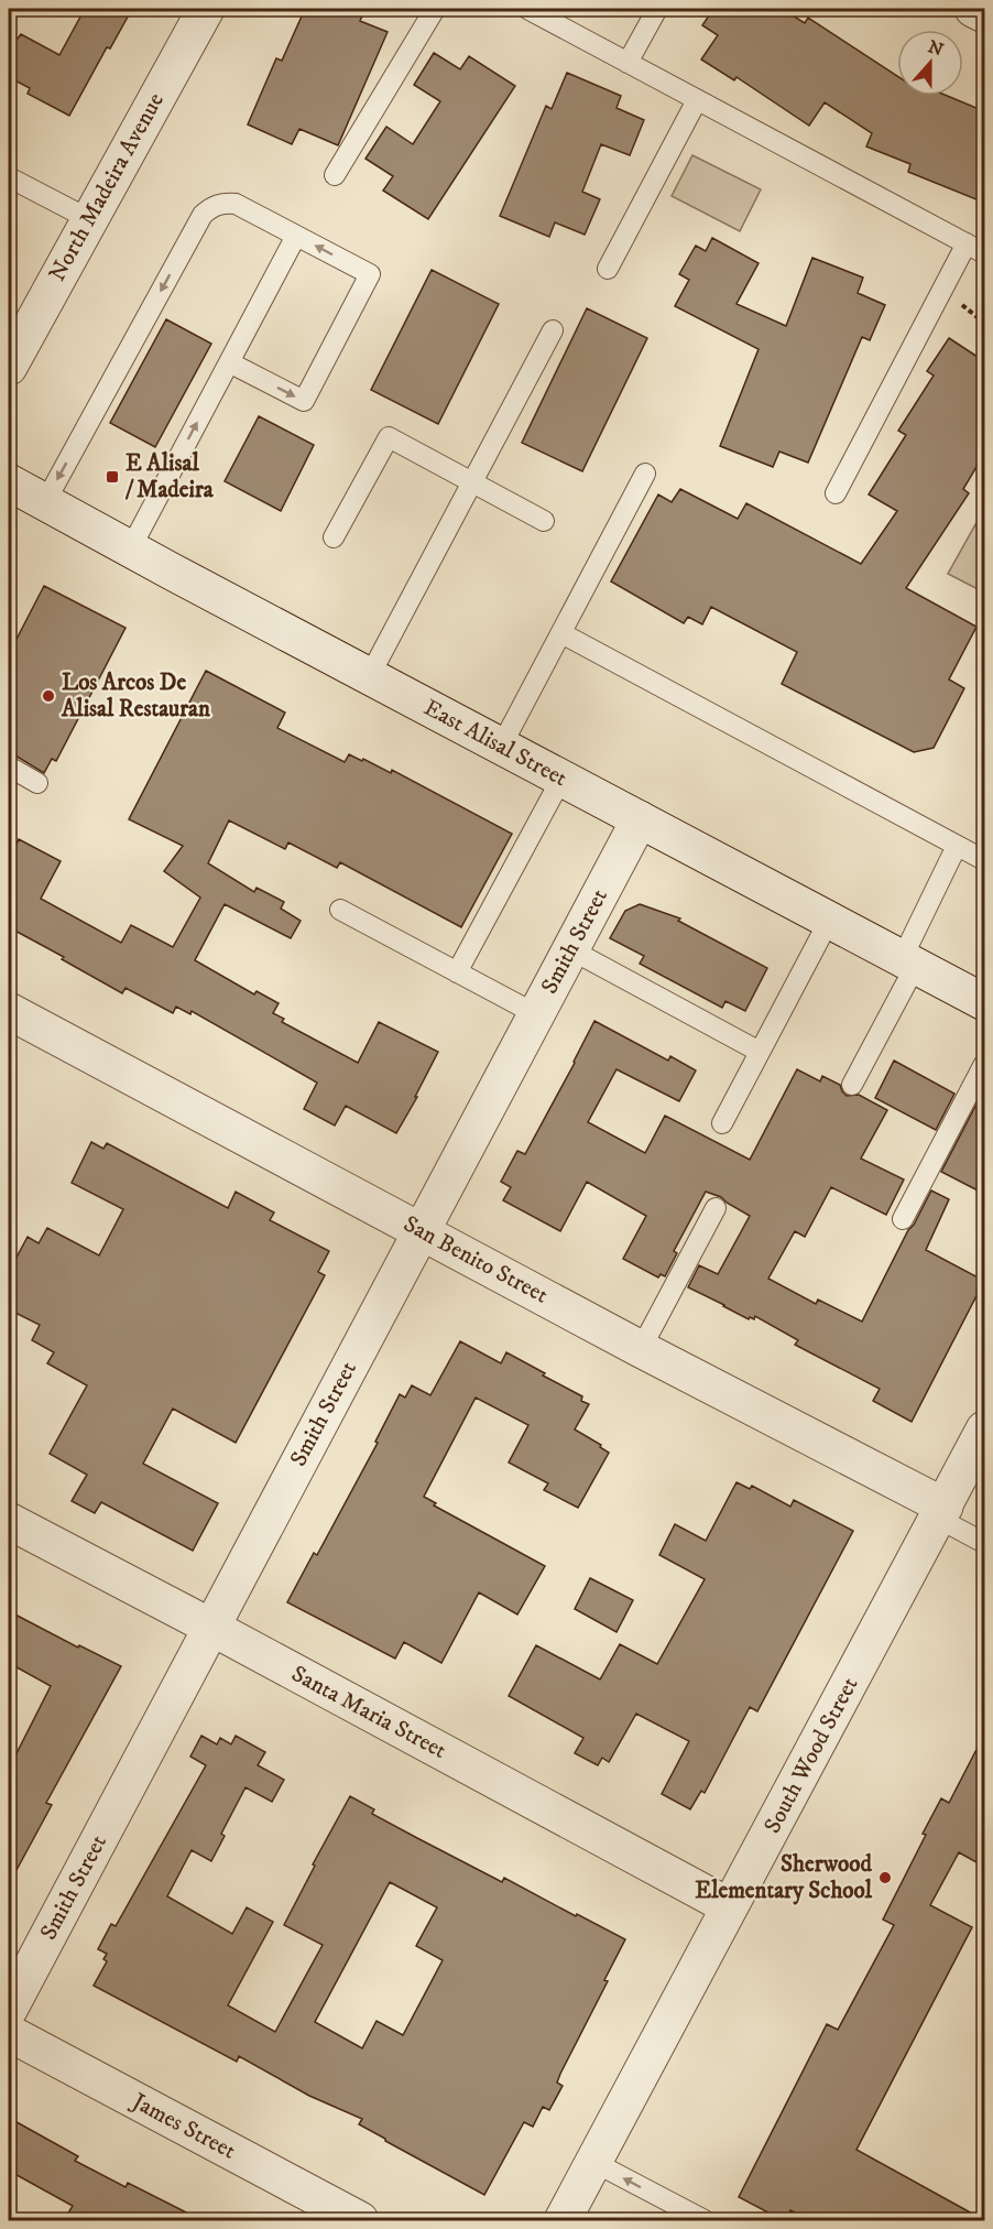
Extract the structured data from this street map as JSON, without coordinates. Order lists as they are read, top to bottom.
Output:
{
  "streets": {
    "street": [
      "North Madeira Avenue",
      "East Alisal Street",
      "Smith Street",
      "San Benito Street",
      "Santa Maria Street",
      "South Wood Street",
      "James Street"
    ]
  },
  "crossings": [
    ["East Alisal Street", "Smith Street"],
    ["Smith Street", "San Benito Street"],
    ["Smith Street", "Santa Maria Street"],
    ["San Benito Street", "South Wood Street"],
    ["Santa Maria Street", "South Wood Street"]
  ],
  "places": {
    "transit": ["E Alisal / Madeira"],
    "other": ["Los Arcos De Alisal Restauran", "Sherwood Elementary School"]
  },
  "north": "top"
}
